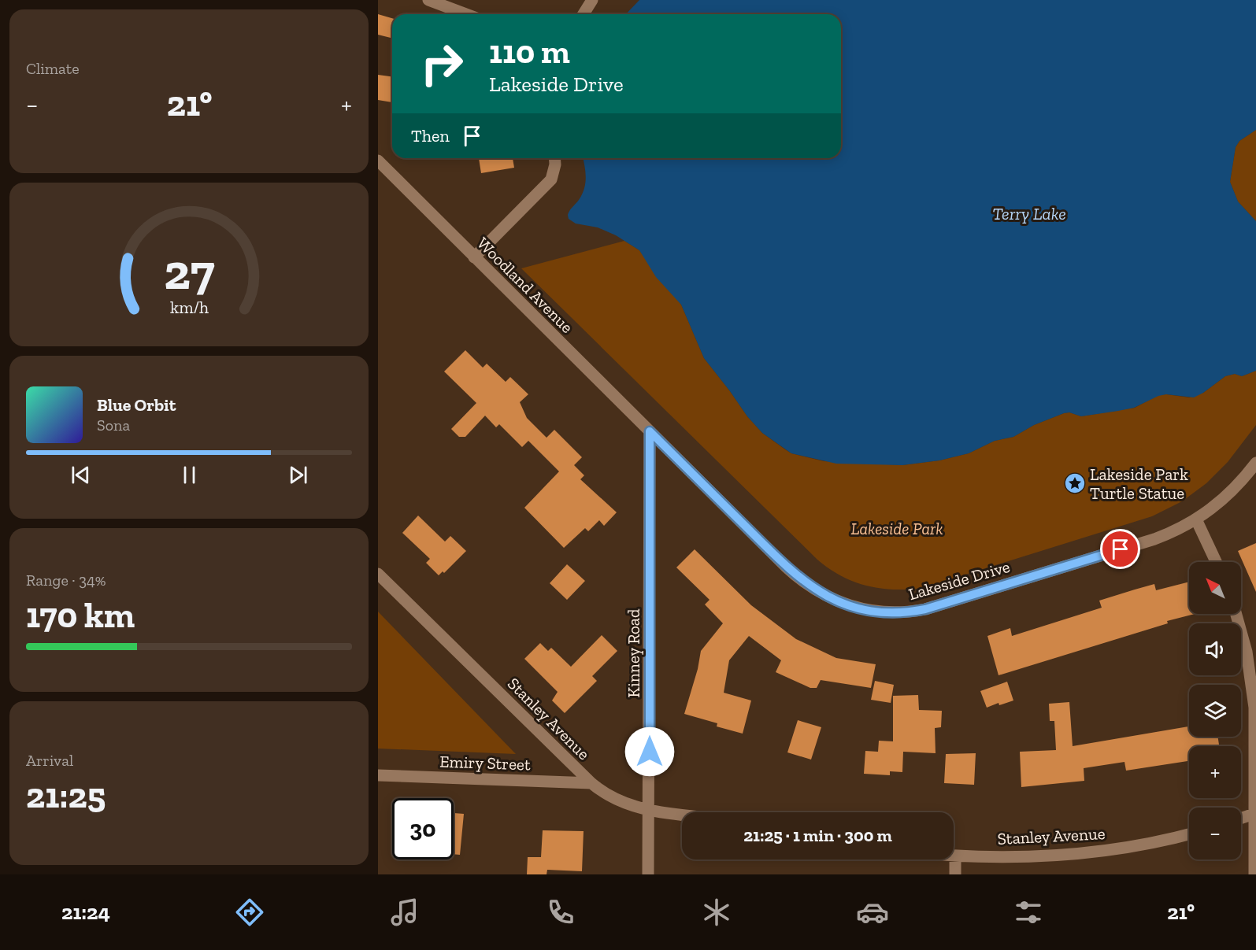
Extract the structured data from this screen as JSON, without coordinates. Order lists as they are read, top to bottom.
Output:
{
  "streets": {
    "street": [
      "Woodland Avenue",
      "Lakeside Drive",
      "Kinney Road",
      "Stanley Avenue",
      "Emiry Street"
    ]
  },
  "crossings": [
    ["Woodland Avenue", "Lakeside Drive"],
    ["Woodland Avenue", "Kinney Road"],
    ["Lakeside Drive", "Kinney Road"],
    ["Kinney Road", "Stanley Avenue"],
    ["Stanley Avenue", "Emiry Street"]
  ],
  "water": ["Terry Lake"],
  "parks": ["Lakeside Park"],
  "places": {
    "place": ["Lakeside Park Turtle Statue"]
  },
  "north": "top left",
  "page": {
    "tile": [
      "Climate",
      ["Range · 34%", "170 km"],
      ["Arrival", "21:25"]
    ],
    "turn": ["110 m", "Lakeside Drive"],
    "heat": ["−", "21°", "+"],
    "then": "Then",
    "song": ["Blue Orbit", "Sona"],
    "map_buttons": ["+", "−"],
    "limit": "30",
    "trip": "21:25 · 1 min · 300 m",
    "tabs": ["21:24", "21°"],
    "gauge": ["27", "km/h"]
  }
}
